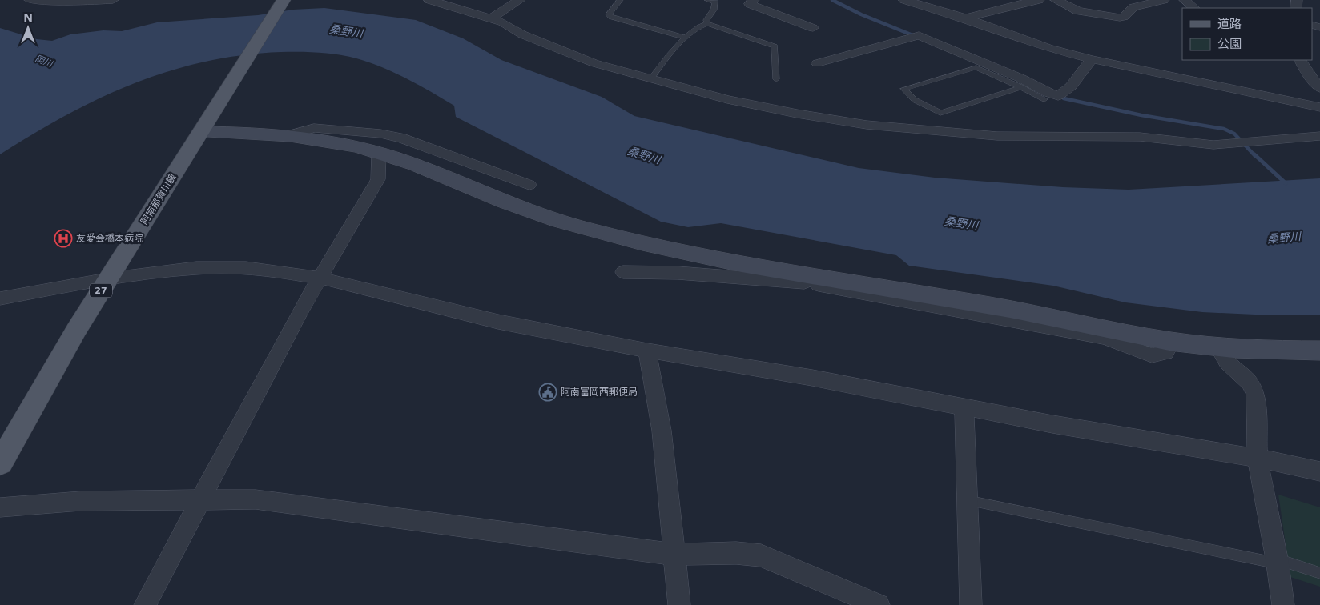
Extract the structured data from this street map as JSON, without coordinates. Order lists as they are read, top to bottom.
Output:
{
  "streets": {
    "main road": ["阿南那賀川線", "27"]
  },
  "water": ["桑野川", "岡川"],
  "places": {
    "hospital": ["友愛会橋本病院"],
    "public building": ["阿南富岡西郵便局"]
  },
  "legend": ["道路", "公園"],
  "north": "top"
}
